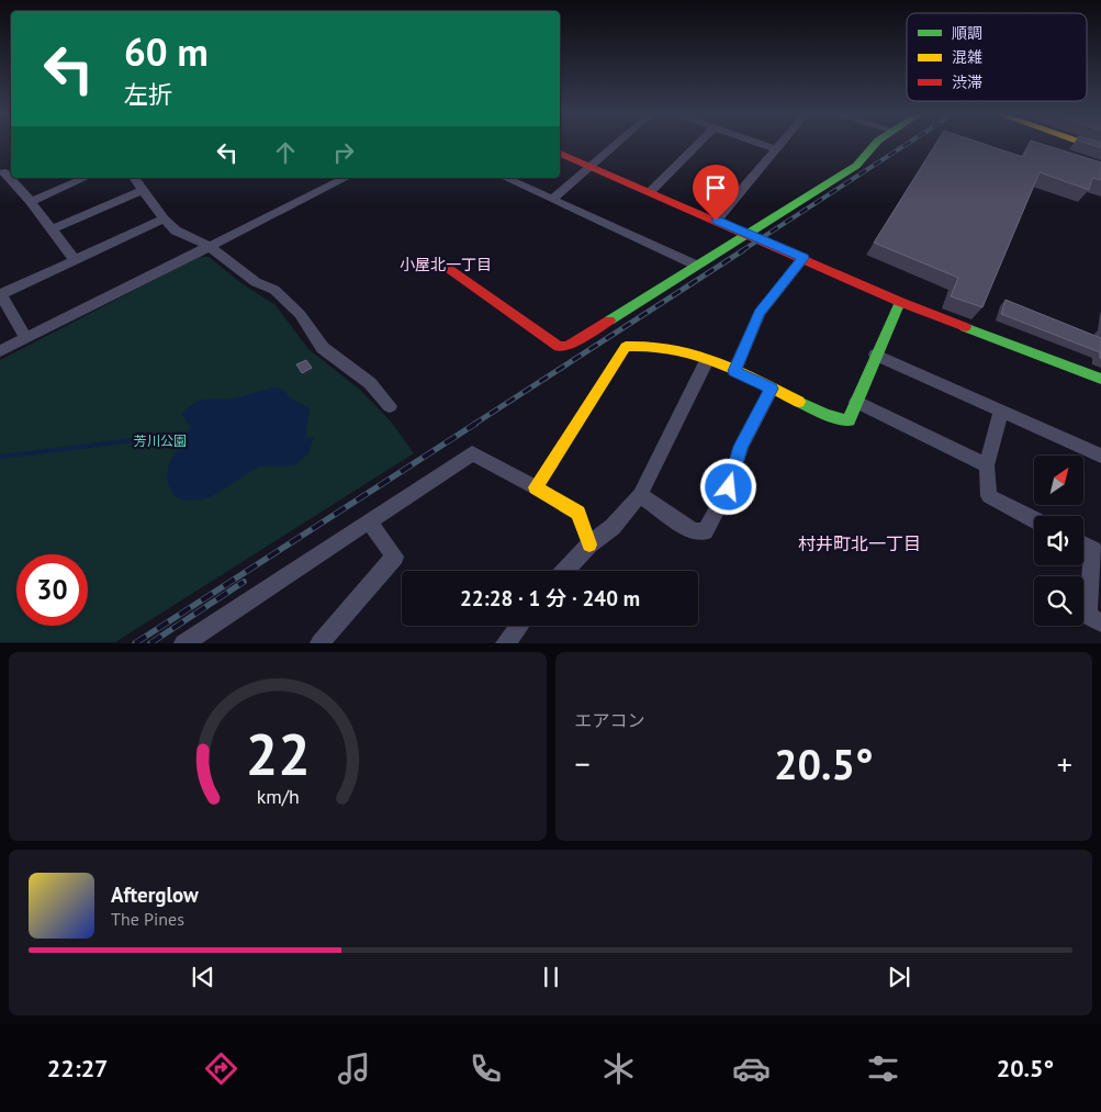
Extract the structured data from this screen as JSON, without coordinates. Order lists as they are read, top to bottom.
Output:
{
  "districts": ["小屋北一丁目", "村井町北一丁目"],
  "parks": ["芳川公園"],
  "legend": ["順調", "混雑", "渋滞"],
  "north": "top right",
  "page": {
    "turn": ["60 m", "左折"],
    "limit": "30",
    "trip": "22:28 · 1 分 · 240 m",
    "tile": "エアコン",
    "heat": ["−", "20.5°", "+"],
    "song": ["Afterglow", "The Pines"],
    "tabs": ["22:27", "20.5°"],
    "gauge": ["22", "km/h"]
  }
}
